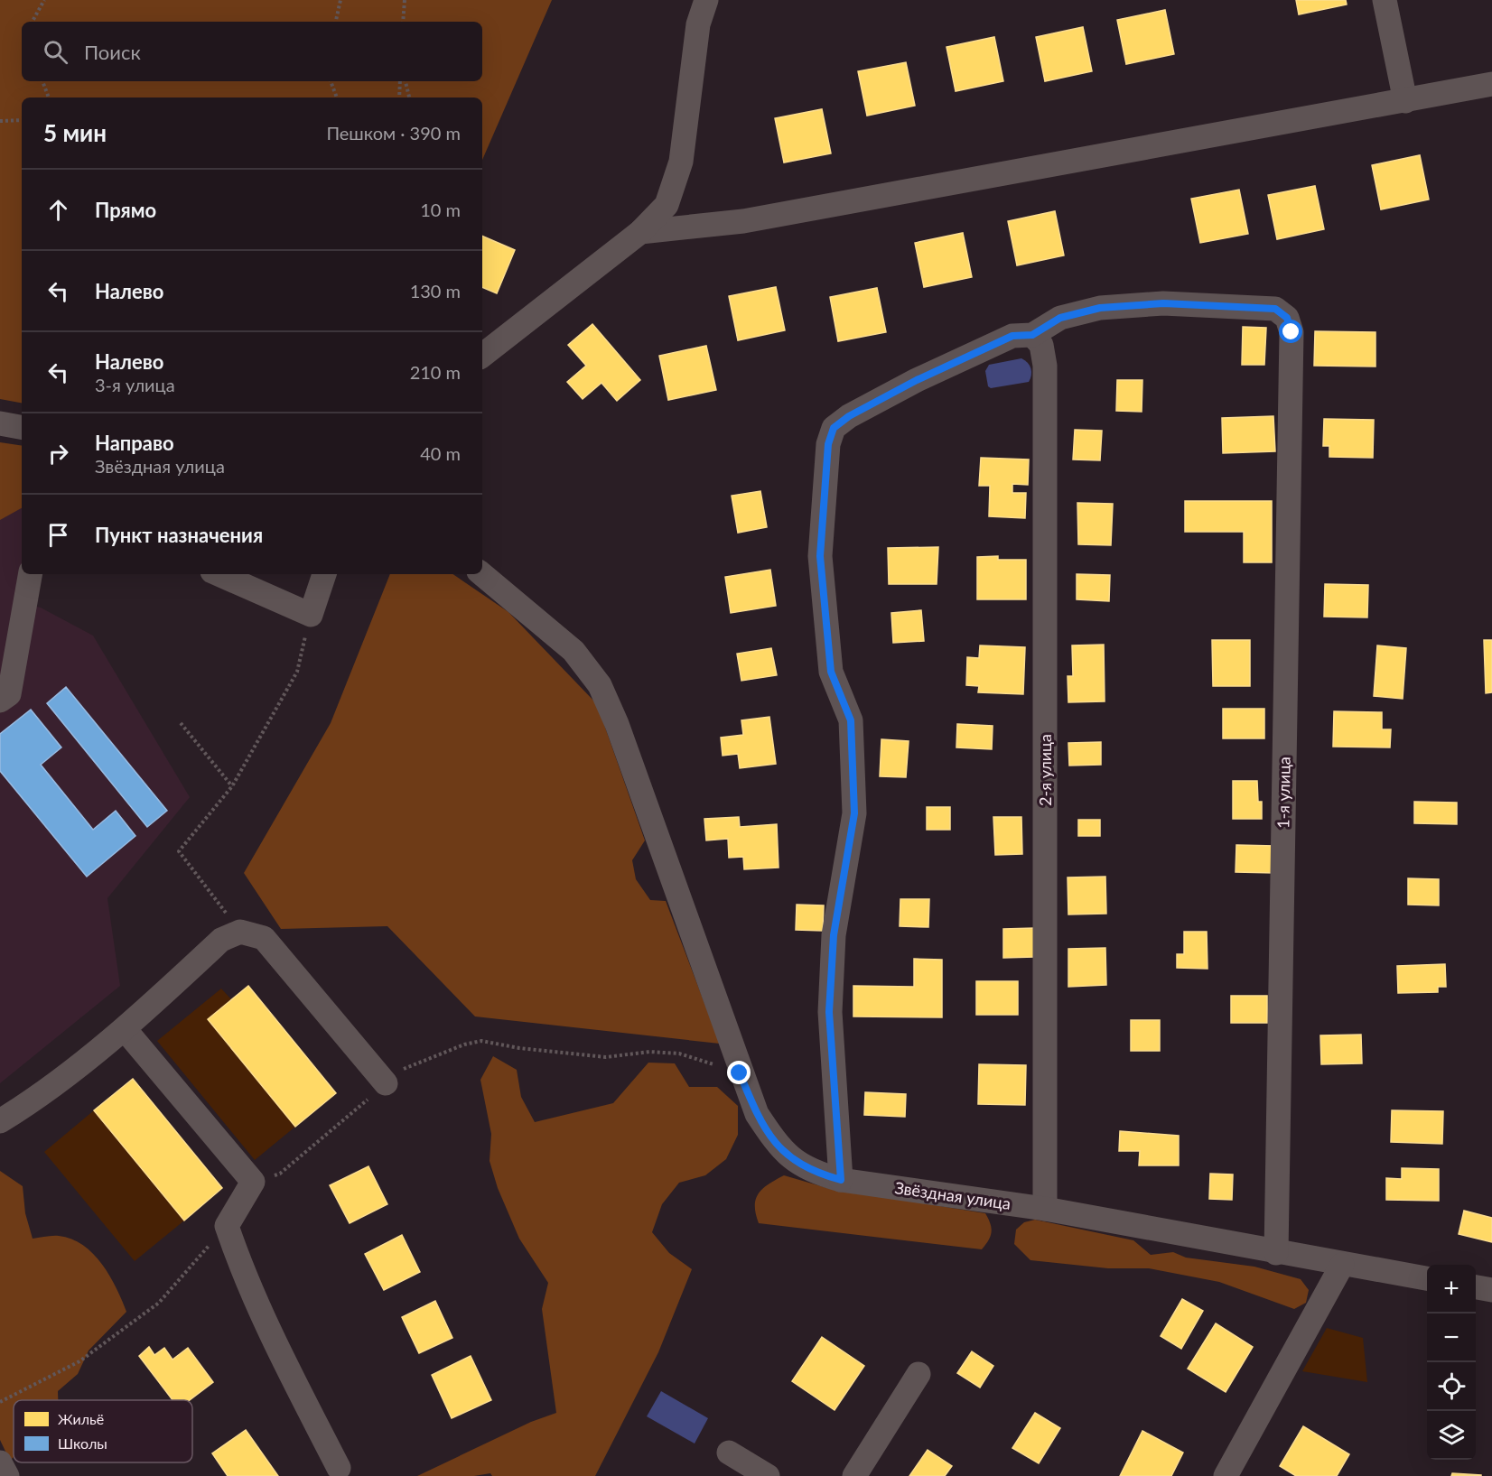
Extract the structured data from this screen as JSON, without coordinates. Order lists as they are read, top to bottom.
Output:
{
  "streets": {
    "street": ["2-я улица", "1-я улица", "Звёздная улица"]
  },
  "crossings": [
    ["2-я улица", "1-я улица"],
    ["2-я улица", "Звёздная улица"],
    ["1-я улица", "Звёздная улица"]
  ],
  "legend": ["Жильё", "Школы"],
  "page": {
    "search": "Поиск",
    "heading": ["5 мин", "Пешком · 390 m"],
    "list": [
      ["Прямо", "10 m"],
      ["Налево", "130 m"],
      ["Налево", "3-я улица", "210 m"],
      ["Направо", "Звёздная улица", "40 m"],
      "Пункт назначения"
    ],
    "map_buttons": ["+", "−"]
  }
}
